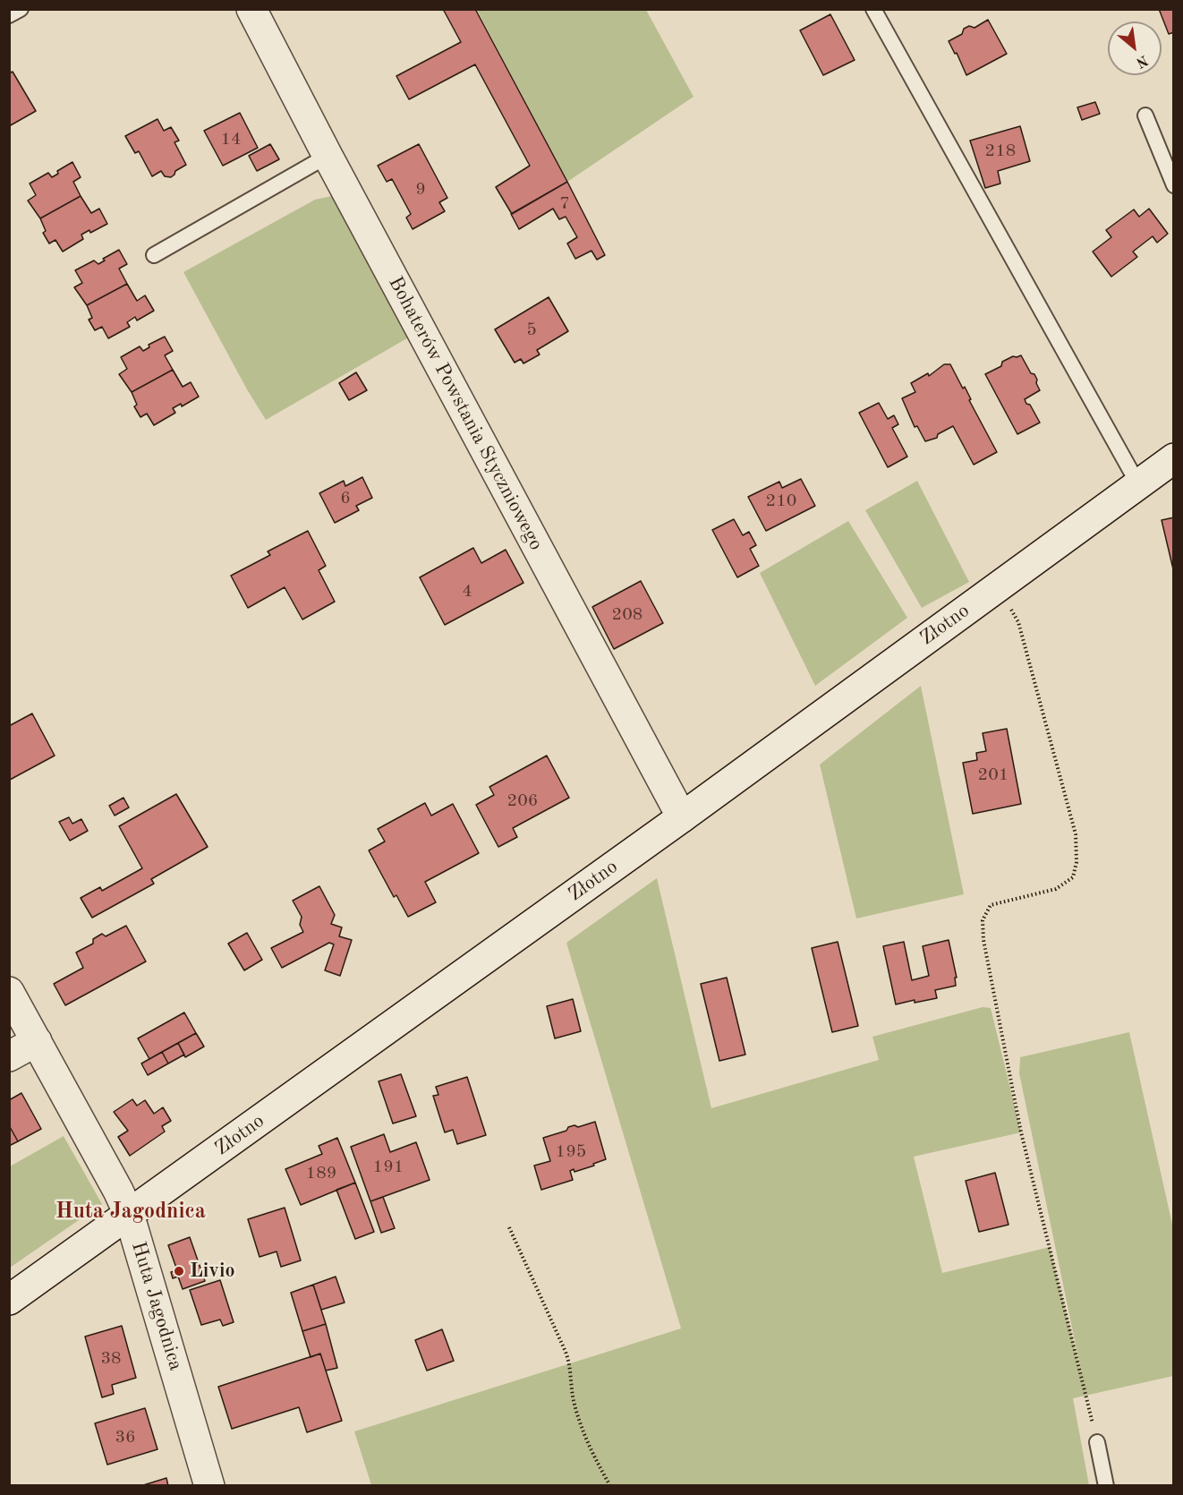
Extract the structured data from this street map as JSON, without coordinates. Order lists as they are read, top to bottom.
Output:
{
  "streets": {
    "street": ["Bohaterów Powstania Styczniowego", "Złotno", "Huta Jagodnica"]
  },
  "crossings": [
    ["Bohaterów Powstania Styczniowego", "Złotno"],
    ["Złotno", "Huta Jagodnica"]
  ],
  "districts": ["Huta Jagodnica"],
  "places": ["Livio"],
  "house_numbers": [
    "14",
    "218",
    "9",
    "7",
    "5",
    "6",
    "210",
    "4",
    "208",
    "201",
    "206",
    "195",
    "191",
    "189",
    "38",
    "36"
  ],
  "north": "bottom right"
}
